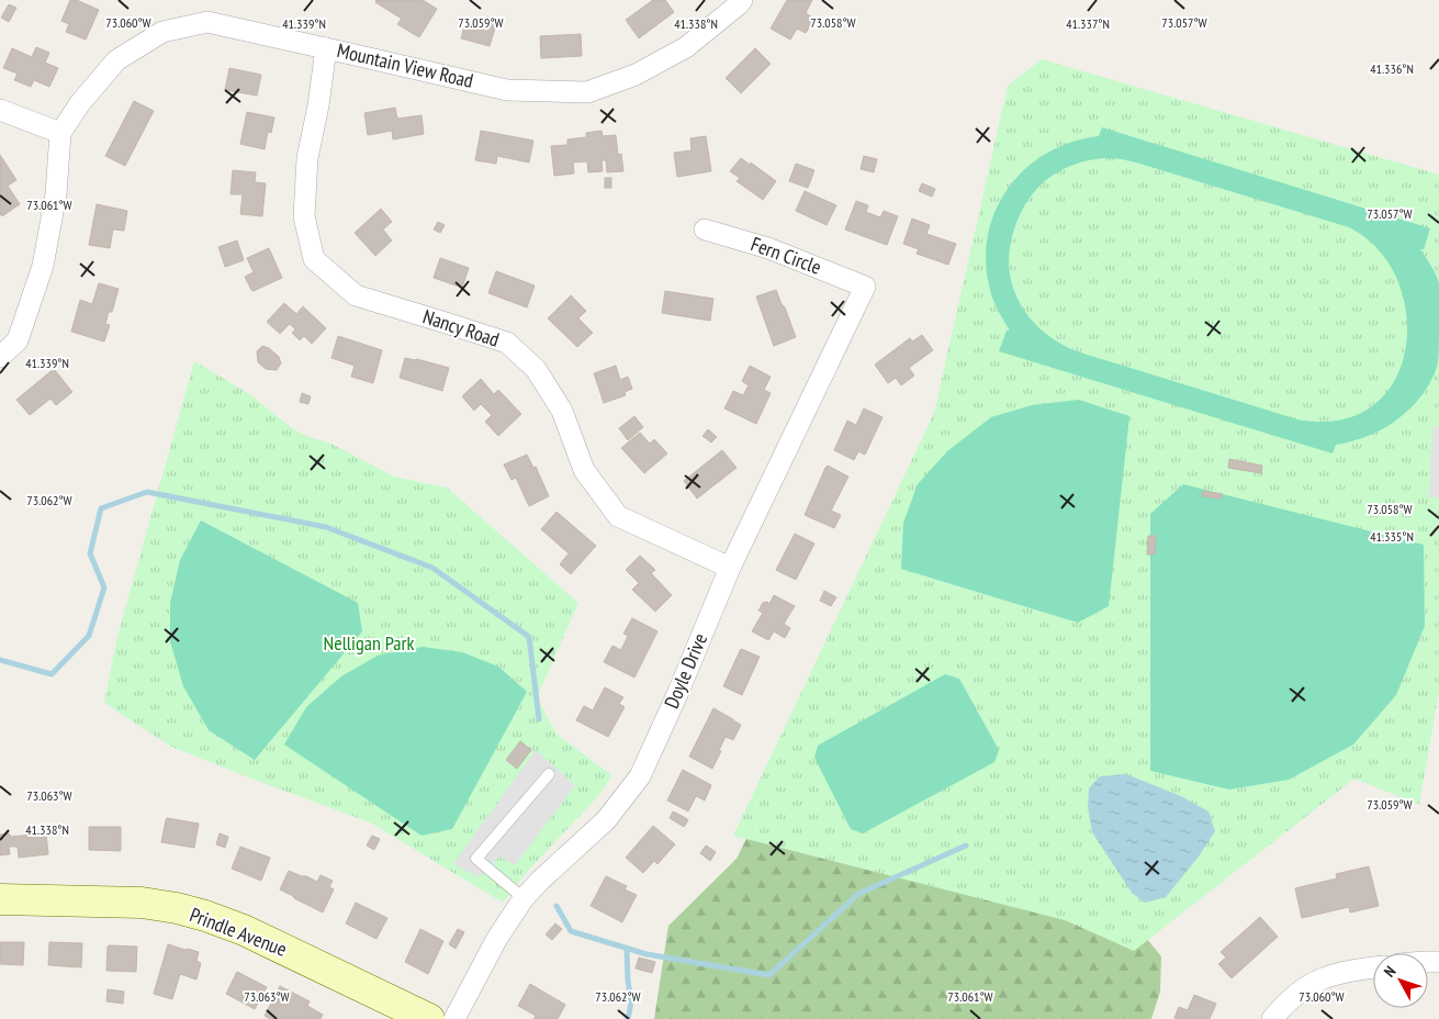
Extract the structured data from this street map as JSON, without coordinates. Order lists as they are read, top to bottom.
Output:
{
  "streets": {
    "main road": ["Prindle Avenue"],
    "street": [
      "Mountain View Road",
      "Fern Circle",
      "Nancy Road",
      "Doyle Drive"
    ]
  },
  "crossings": [
    ["Mountain View Road", "Nancy Road"],
    ["Fern Circle", "Doyle Drive"],
    ["Nancy Road", "Doyle Drive"]
  ],
  "parks": ["Nelligan Park"],
  "north": "top left",
  "coordinates": [
    "73.058°W",
    "73.057°W",
    "73.060°W",
    "73.059°W",
    "41.339°N",
    "41.338°N",
    "41.337°N",
    "41.336°N",
    "73.061°W",
    "73.062°W",
    "41.335°N",
    "73.063°W"
  ]
}
